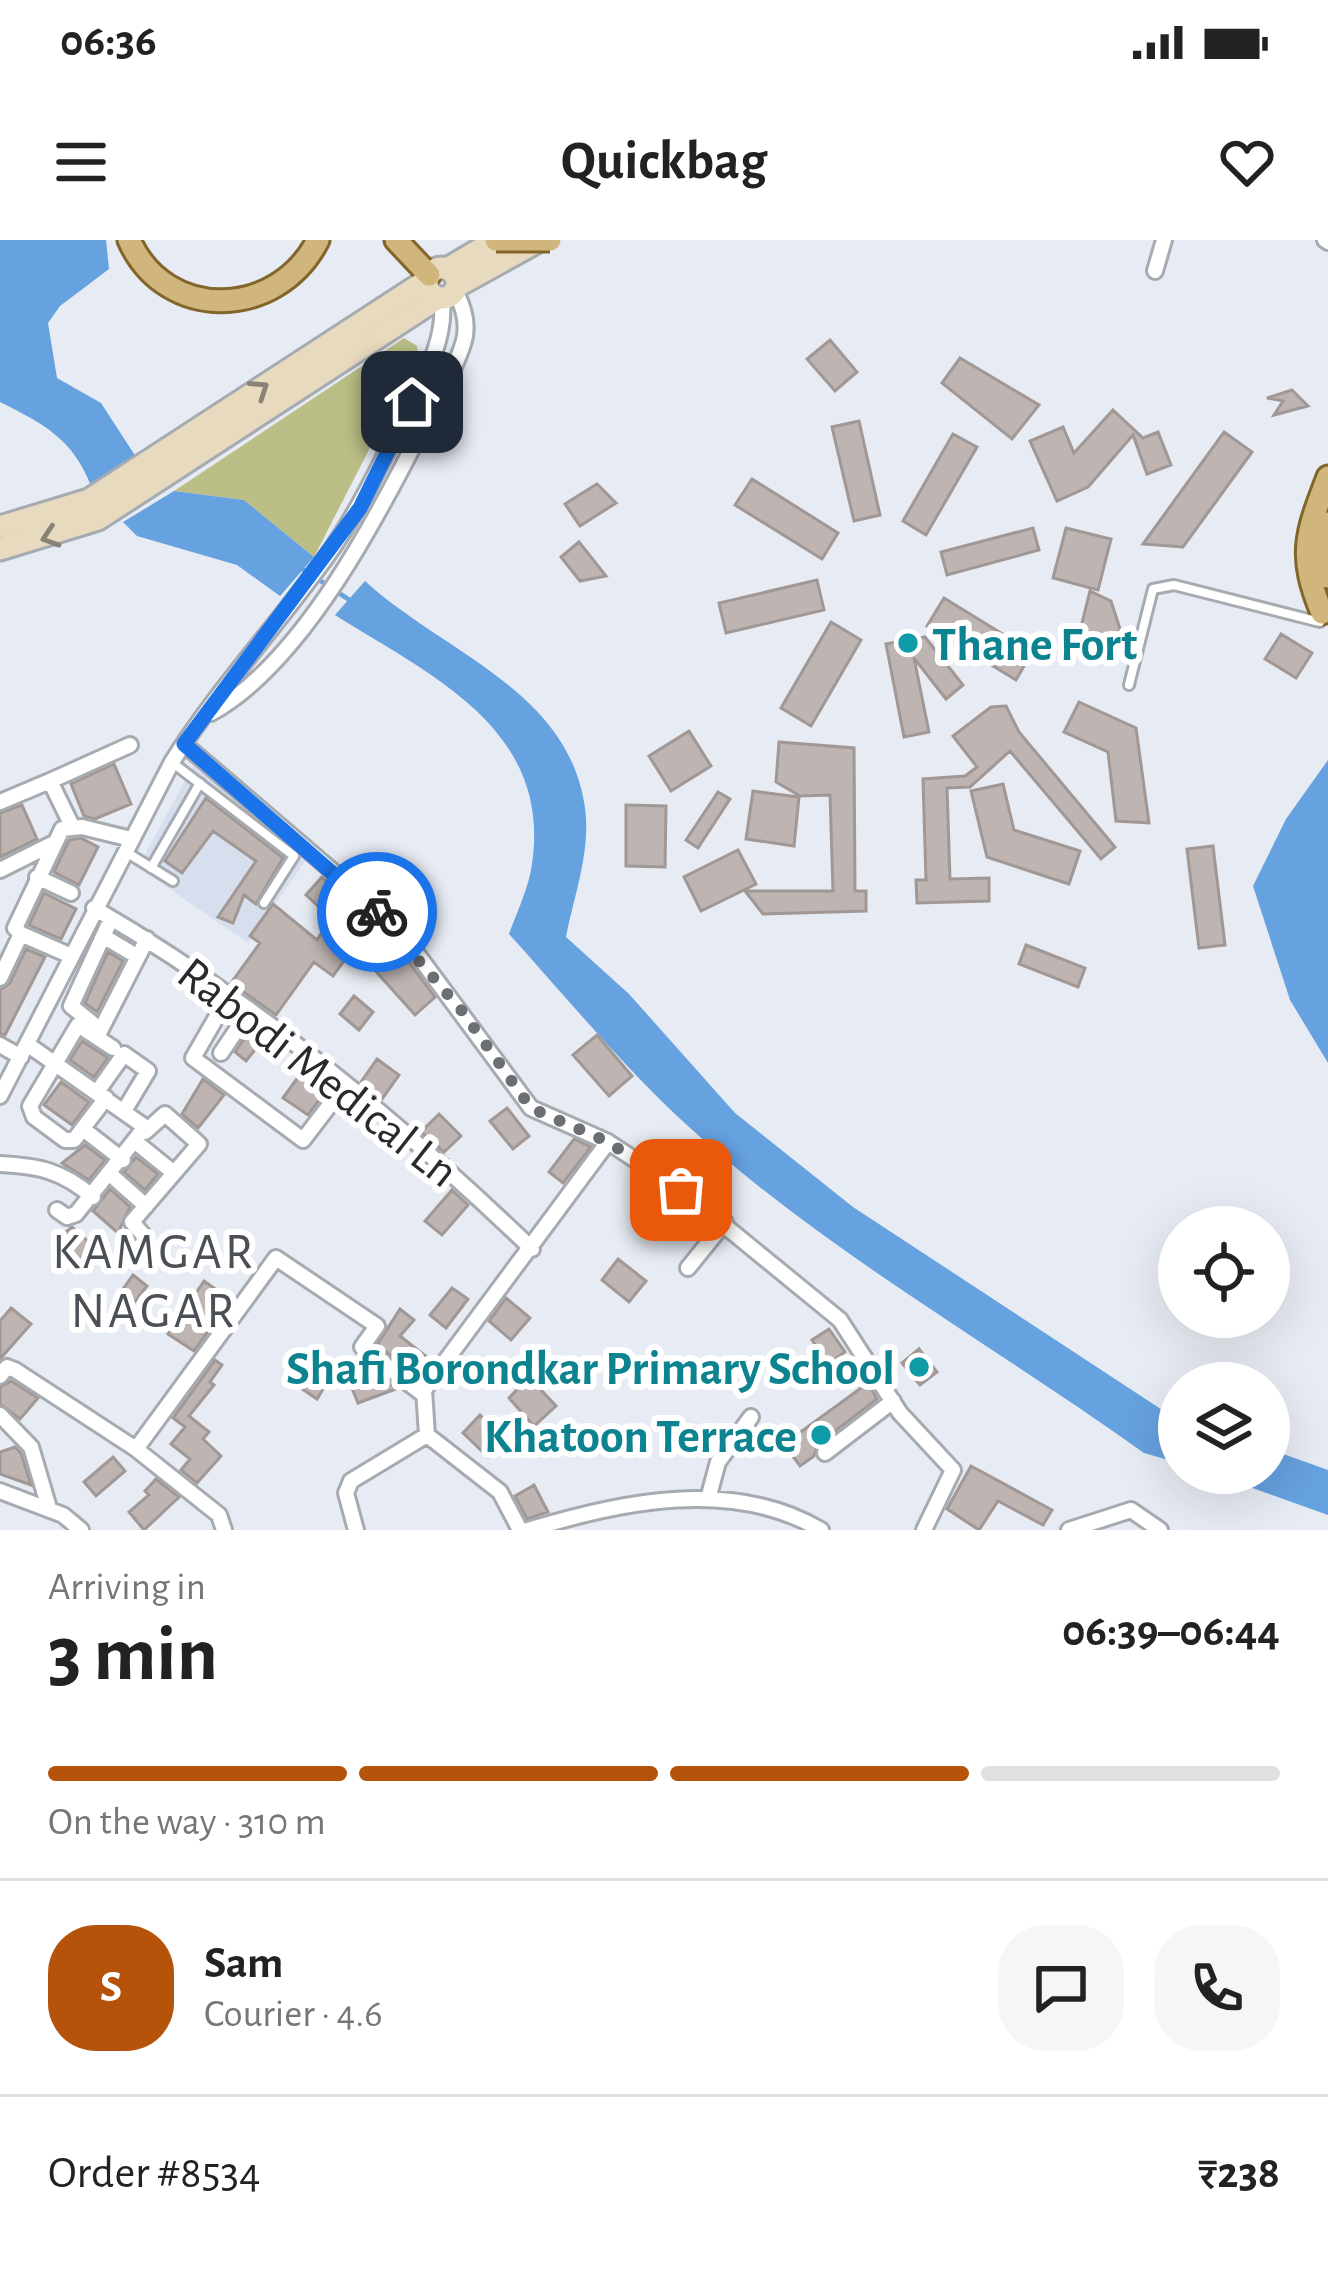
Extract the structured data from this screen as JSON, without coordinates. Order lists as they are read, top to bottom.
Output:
{
  "streets": {
    "street": ["Rabodi Medical Ln"]
  },
  "districts": ["KAMGAR NAGAR"],
  "places": ["Thane Fort", "Shafi Borondkar Primary School", "Khatoon Terrace"],
  "page": {
    "status": "06:36",
    "header": "Quickbag",
    "heading": ["3 min", "Arriving in", "06:39–06:44"],
    "panel": [
      "Sam",
      "Courier · 4.6",
      "Order #8534",
      "₹238"
    ],
    "bar": "On the way · 310 m",
    "round": "S"
  }
}
